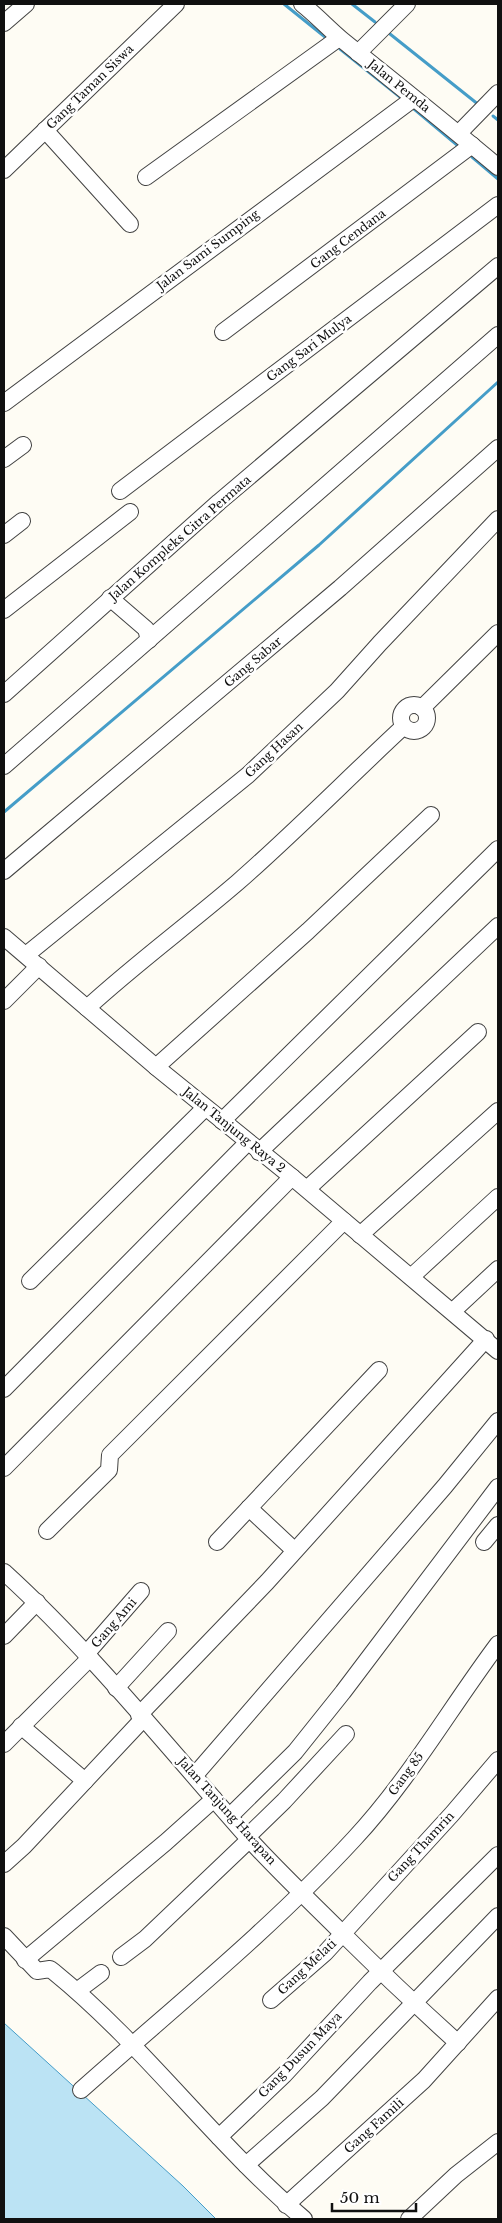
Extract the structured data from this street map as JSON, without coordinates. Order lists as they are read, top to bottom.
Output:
{
  "streets": {
    "street": [
      "Jalan Pemda",
      "Gang Taman Siswa",
      "Gang Cendana",
      "Jalan Sami Sumping",
      "Gang Sari Mulya",
      "Jalan Kompleks Citra Permata",
      "Gang Sabar",
      "Gang Hasan",
      "Jalan Tanjung Raya 2",
      "Gang Ami",
      "Gang 85",
      "Jalan Tanjung Harapan",
      "Gang Thamrin",
      "Gang Melati",
      "Gang Dusun Maya",
      "Gang Famili"
    ]
  },
  "crossings": [
    ["Jalan Pemda", "Gang Cendana"],
    ["Jalan Pemda", "Jalan Sami Sumping"],
    ["Gang Hasan", "Jalan Tanjung Raya 2"],
    ["Gang Ami", "Jalan Tanjung Harapan"],
    ["Gang 85", "Jalan Tanjung Harapan"],
    ["Jalan Tanjung Harapan", "Gang Thamrin"],
    ["Jalan Tanjung Harapan", "Gang Melati"],
    ["Jalan Tanjung Harapan", "Gang Dusun Maya"],
    ["Jalan Tanjung Harapan", "Gang Famili"],
    ["Gang Thamrin", "Gang Melati"]
  ],
  "scale_bar": "50 m"
}
